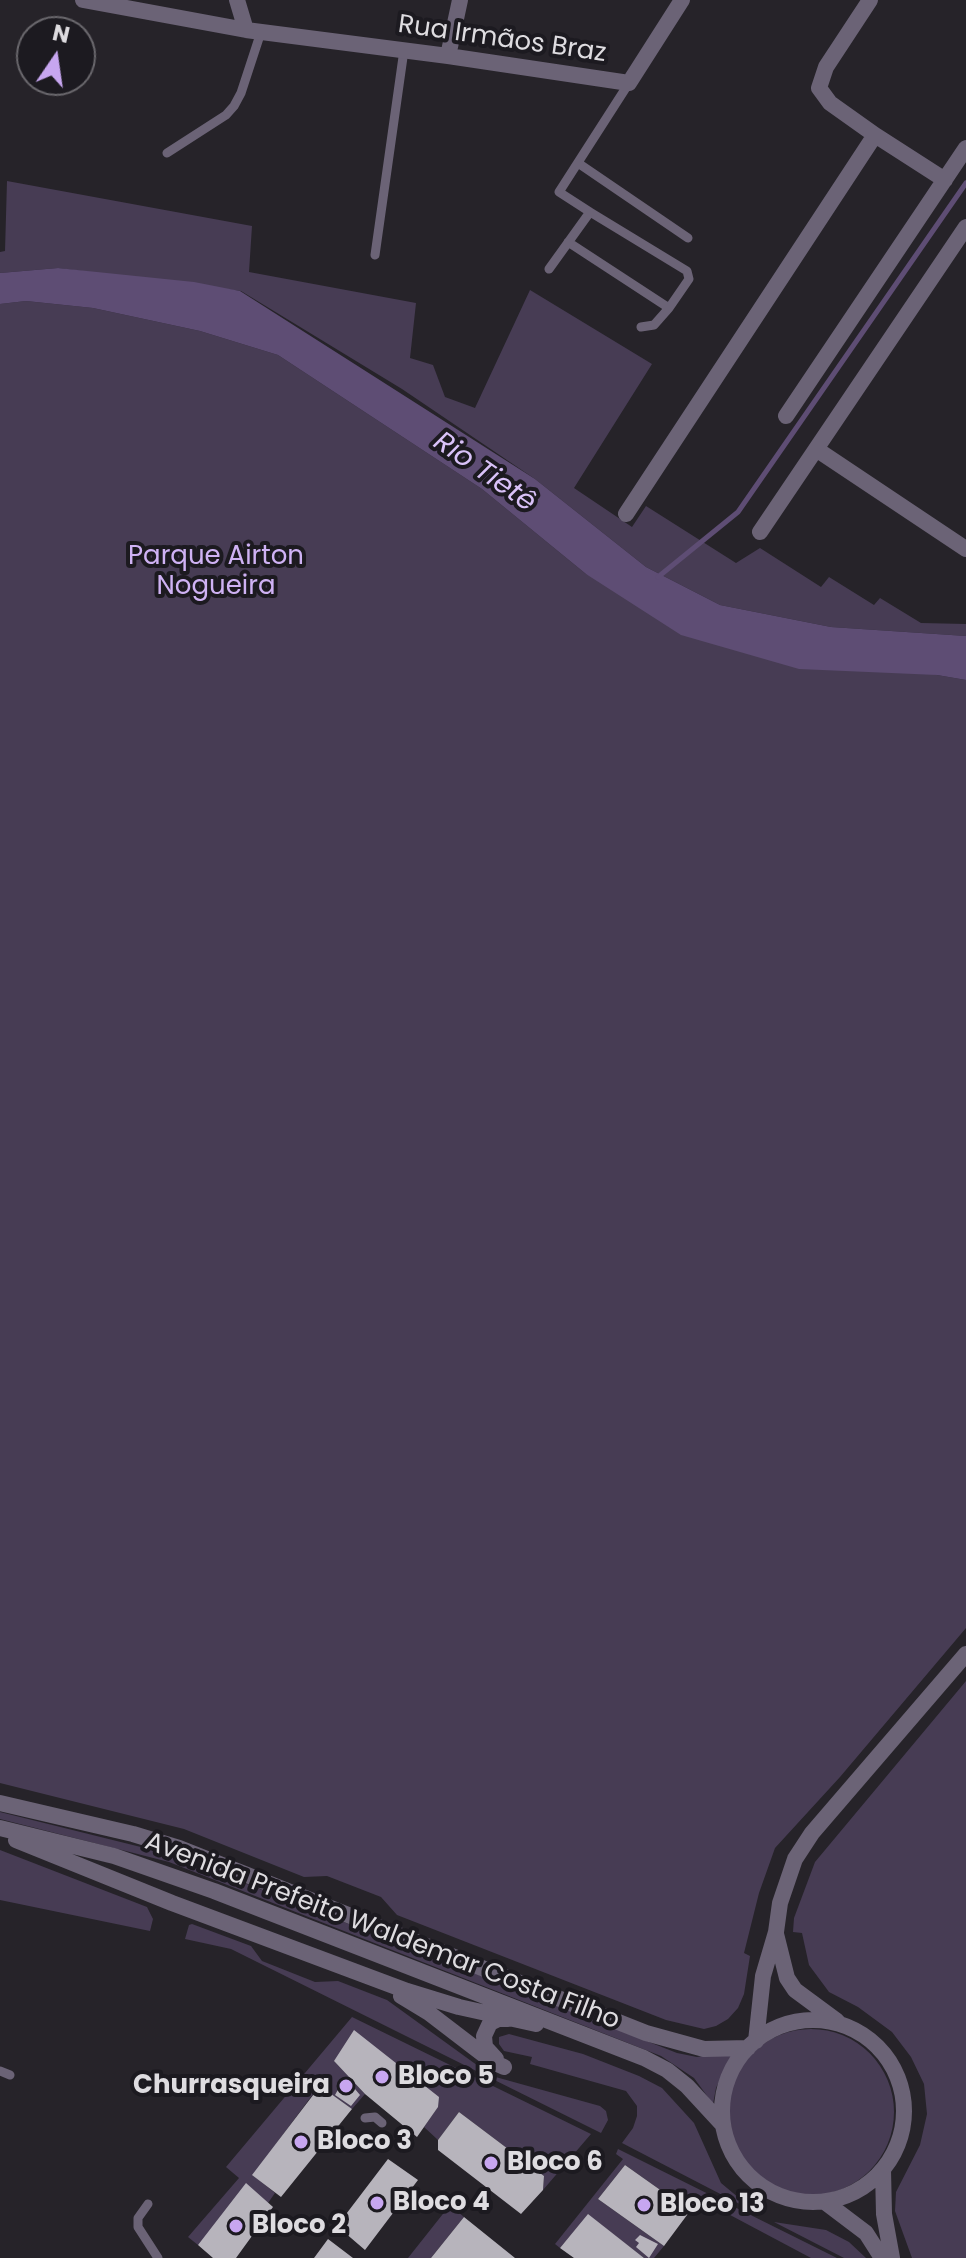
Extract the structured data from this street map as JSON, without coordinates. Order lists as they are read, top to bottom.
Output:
{
  "streets": {
    "street": ["Rua Irmãos Braz", "Avenida Prefeito Waldemar Costa Filho"]
  },
  "water": ["Rio Tietê"],
  "parks": ["Parque Airton Nogueira"],
  "places": [
    "Bloco 5",
    "Churrasqueira",
    "Bloco 3",
    "Bloco 6",
    "Bloco 4",
    "Bloco 13",
    "Bloco 2"
  ],
  "north": "top"
}
